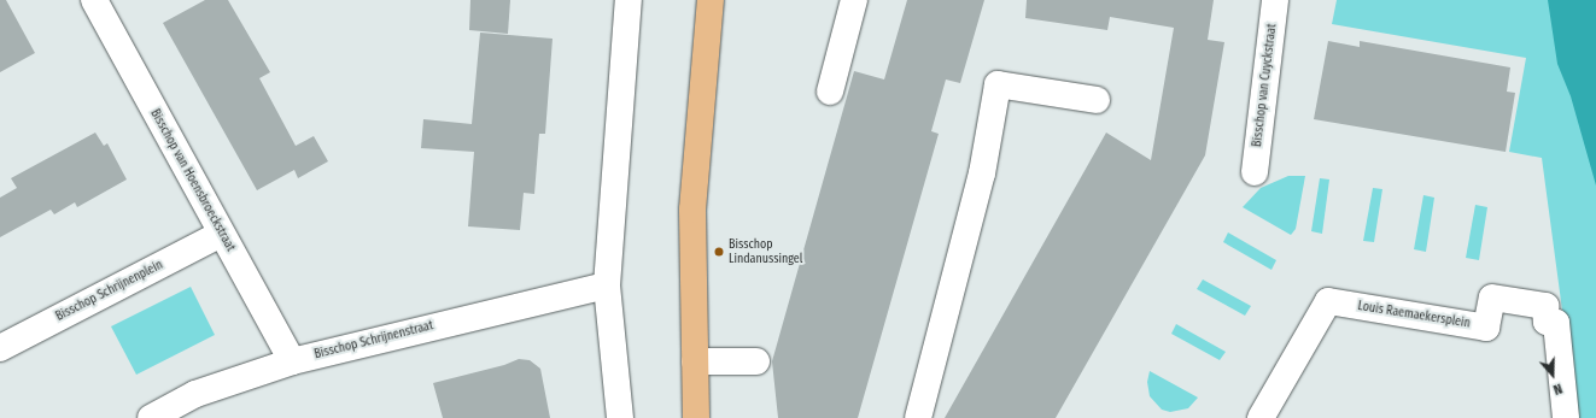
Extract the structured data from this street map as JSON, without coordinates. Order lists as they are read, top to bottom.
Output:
{
  "streets": {
    "street": [
      "Bisschop van Cuyckstraat",
      "Bisschop van Hoensbroeckstraat",
      "Bisschop Schrijnenplein",
      "Louis Raemaekersplein",
      "Bisschop Schrijnenstraat"
    ]
  },
  "crossings": [
    ["Bisschop van Hoensbroeckstraat", "Bisschop Schrijnenplein"],
    ["Bisschop van Hoensbroeckstraat", "Bisschop Schrijnenstraat"]
  ],
  "places": ["Bisschop Lindanussingel"],
  "north": "bottom"
}
